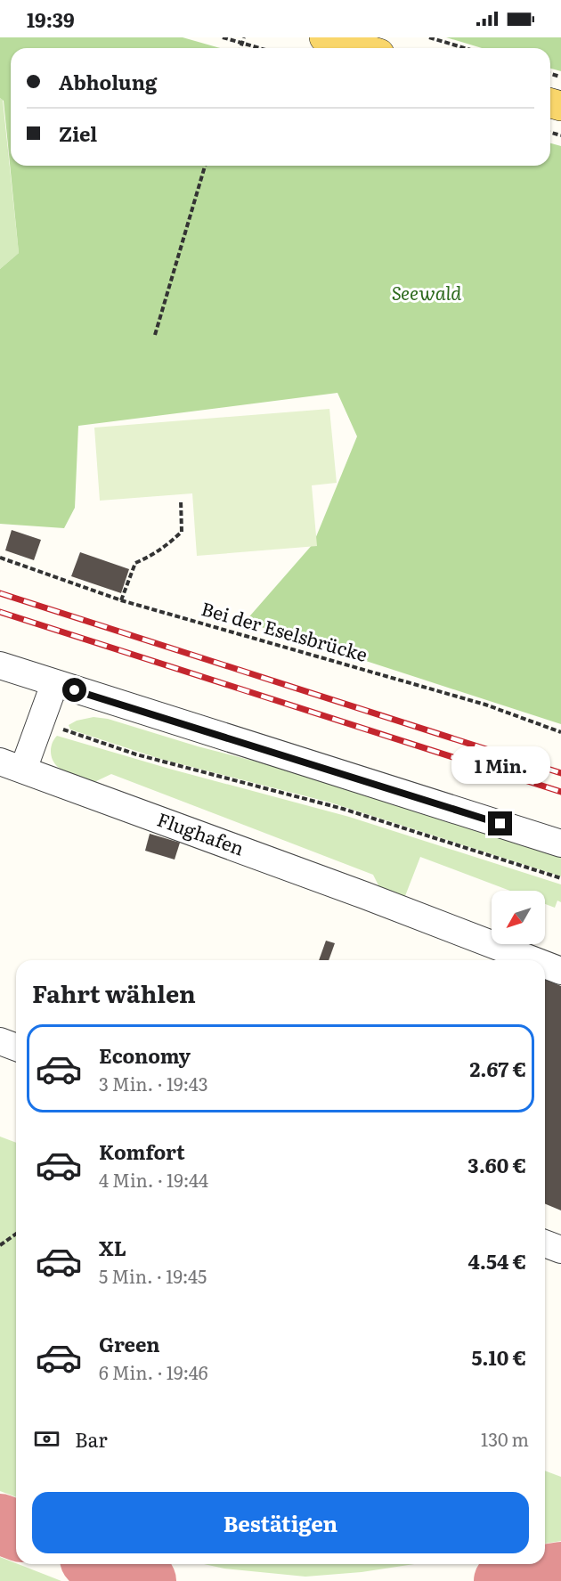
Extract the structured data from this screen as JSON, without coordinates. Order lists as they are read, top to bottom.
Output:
{
  "streets": {
    "street": ["Flughafen"],
    "path": ["Bei der Eselsbrücke"]
  },
  "parks": ["Seewald"],
  "north": "bottom left",
  "page": {
    "status": "19:39",
    "banner": ["Abholung", "Ziel"],
    "bubble": "1 Min.",
    "heading": "Fahrt wählen",
    "list": [
      {
        "name": "Economy",
        "note": "3 Min. · 19:43",
        "value": "2.67 €"
      },
      {
        "name": "Komfort",
        "note": "4 Min. · 19:44",
        "value": "3.60 €"
      },
      {
        "name": "XL",
        "note": "5 Min. · 19:45",
        "value": "4.54 €"
      },
      {
        "name": "Green",
        "note": "6 Min. · 19:46",
        "value": "5.10 €"
      }
    ],
    "pay": ["Bar", "130 m"],
    "buttons": "Bestätigen"
  }
}
